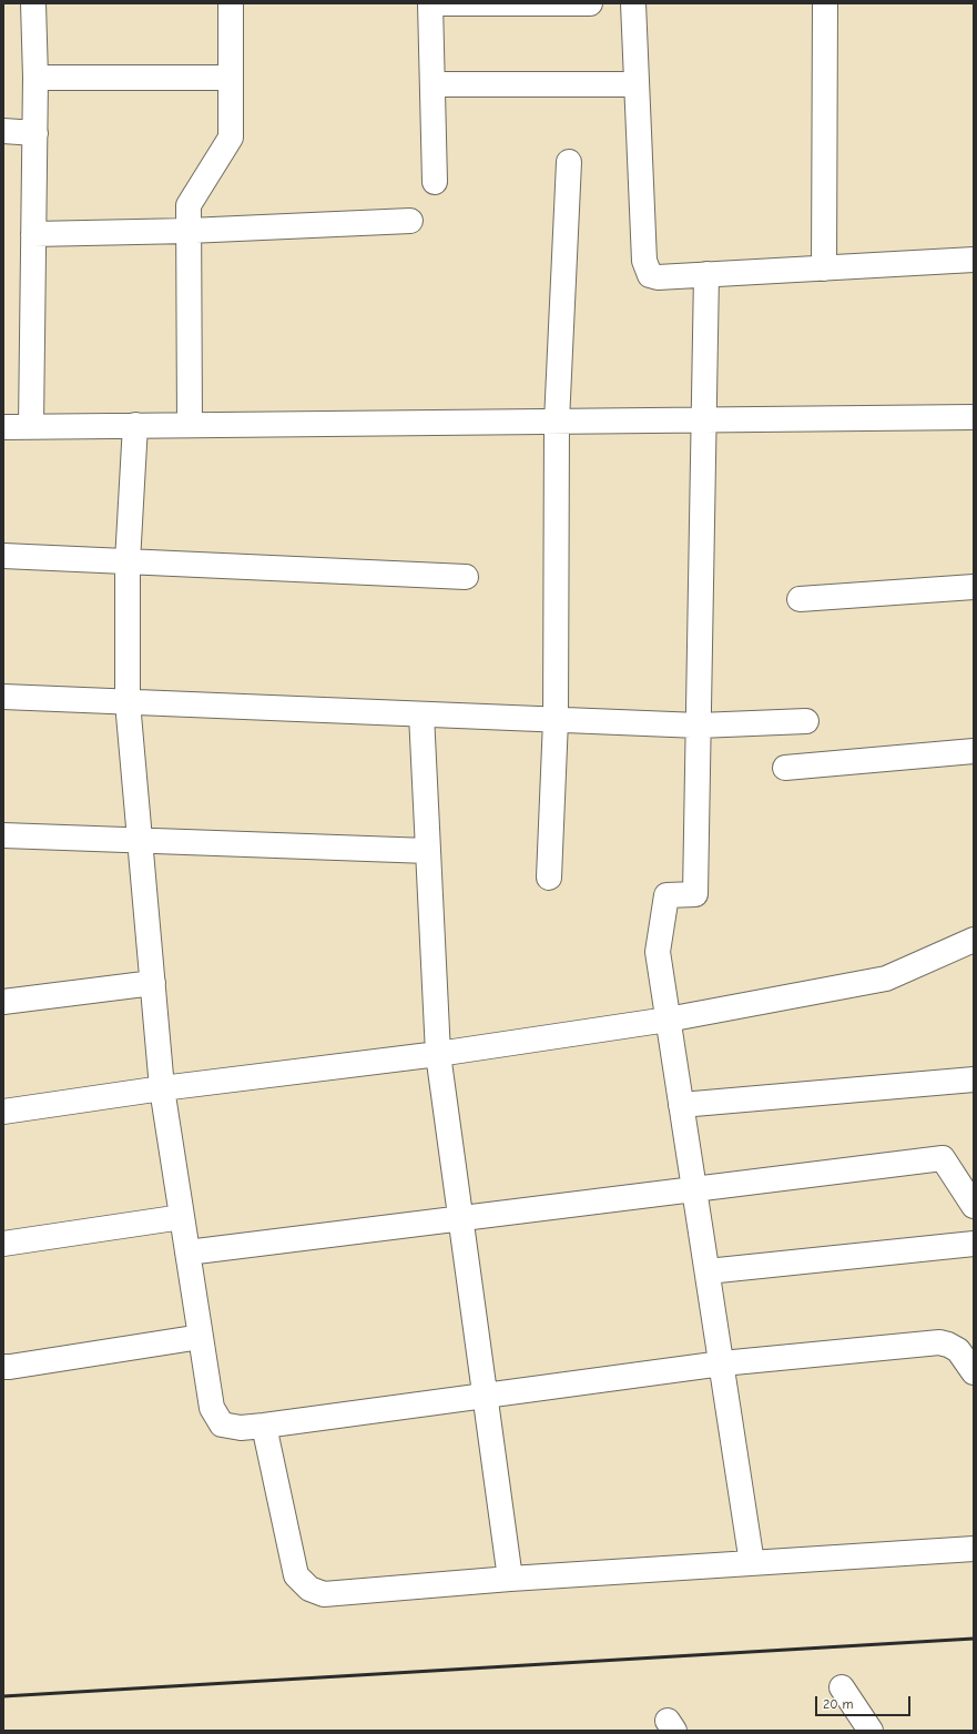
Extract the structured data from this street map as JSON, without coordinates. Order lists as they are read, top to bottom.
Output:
{
  "scale_bar": "20 m"
}
